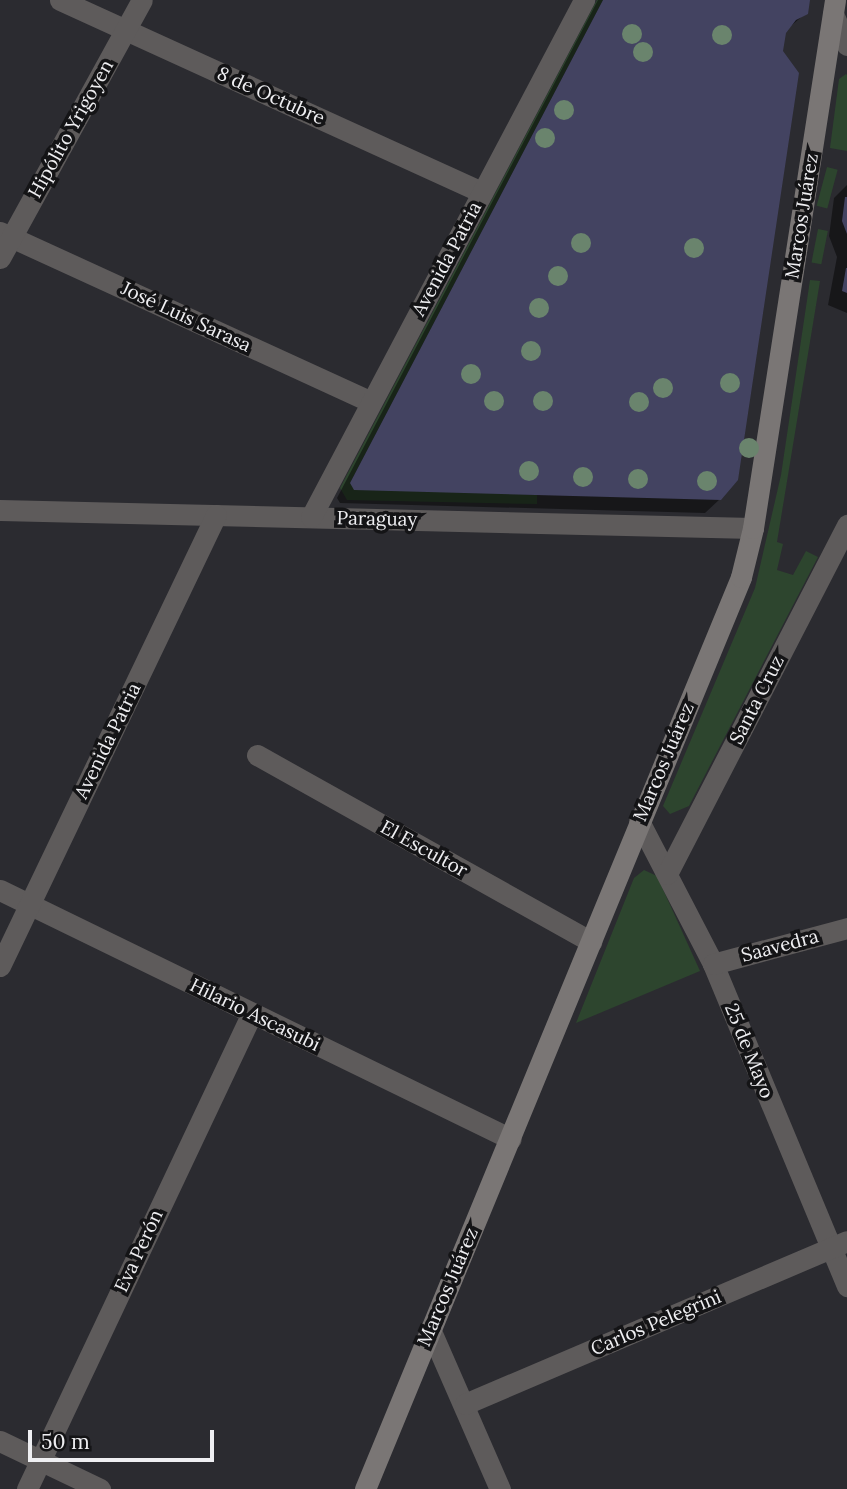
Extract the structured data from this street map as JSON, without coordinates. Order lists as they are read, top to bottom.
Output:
{
  "streets": {
    "main road": ["Marcos Juárez"],
    "street": [
      "8 de Octubre",
      "Hipólito Yrigoyen",
      "Avenida Patria",
      "José Luis Sarasa",
      "Paraguay",
      "Santa Cruz",
      "El Escultor",
      "Saavedra",
      "Hilario Ascasubi",
      "25 de Mayo",
      "Eva Perón",
      "Carlos Pelegrini"
    ]
  },
  "crossings": [
    ["8 de Octubre", "Hipólito Yrigoyen"],
    ["8 de Octubre", "Avenida Patria"],
    ["Hipólito Yrigoyen", "José Luis Sarasa"],
    ["Marcos Juárez", "Paraguay"],
    ["Marcos Juárez", "El Escultor"],
    ["Marcos Juárez", "Hilario Ascasubi"],
    ["Marcos Juárez", "25 de Mayo"],
    ["Avenida Patria", "José Luis Sarasa"],
    ["Avenida Patria", "Paraguay"],
    ["Avenida Patria", "Hilario Ascasubi"],
    ["Santa Cruz", "25 de Mayo"],
    ["Saavedra", "25 de Mayo"],
    ["Hilario Ascasubi", "Eva Perón"],
    ["25 de Mayo", "Carlos Pelegrini"]
  ],
  "scale_bar": "50 m"
}
